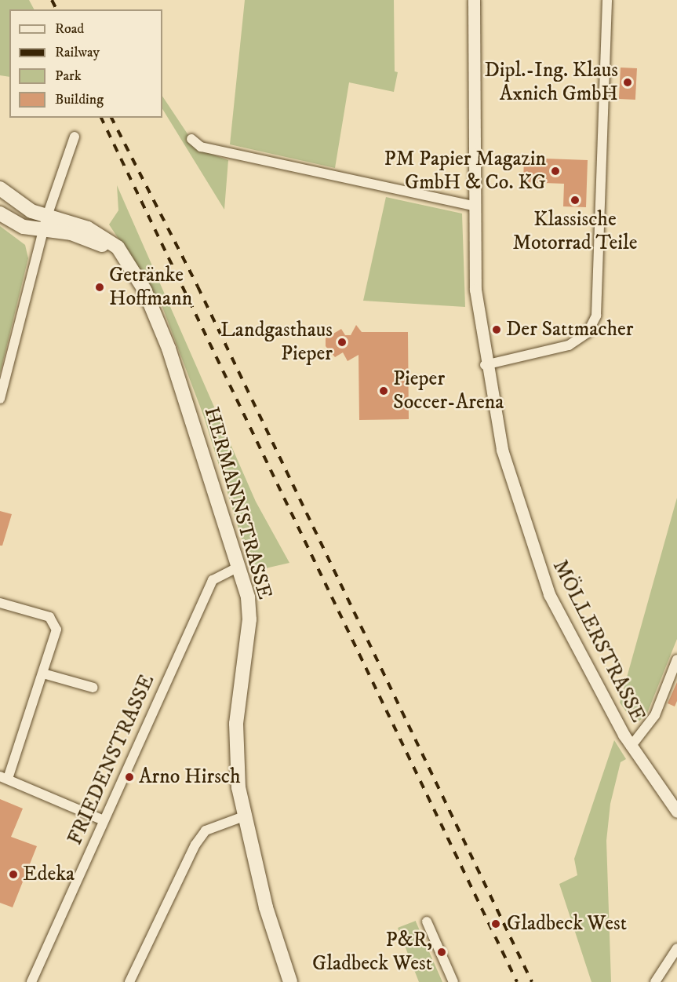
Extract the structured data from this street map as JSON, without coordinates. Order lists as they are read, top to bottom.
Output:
{
  "streets": {
    "main road": ["HERMANNSTRASSE"],
    "street": ["MÖLLERSTRASSE", "FRIEDENSTRASSE"]
  },
  "crossings": [
    ["HERMANNSTRASSE", "FRIEDENSTRASSE"]
  ],
  "places": [
    "Dipl.-Ing. Klaus Axnich GmbH",
    "PM Papier Magazin GmbH & Co. KG",
    "Klassische Motorrad Teile",
    "Getränke Hoffmann",
    "Der Sattmacher",
    "Landgasthaus Pieper",
    "Pieper Soccer-Arena",
    "Arno Hirsch",
    "Edeka",
    "Gladbeck West",
    "P&R, Gladbeck West"
  ],
  "legend": [
    "Road",
    "Railway",
    "Park",
    "Building"
  ]
}
